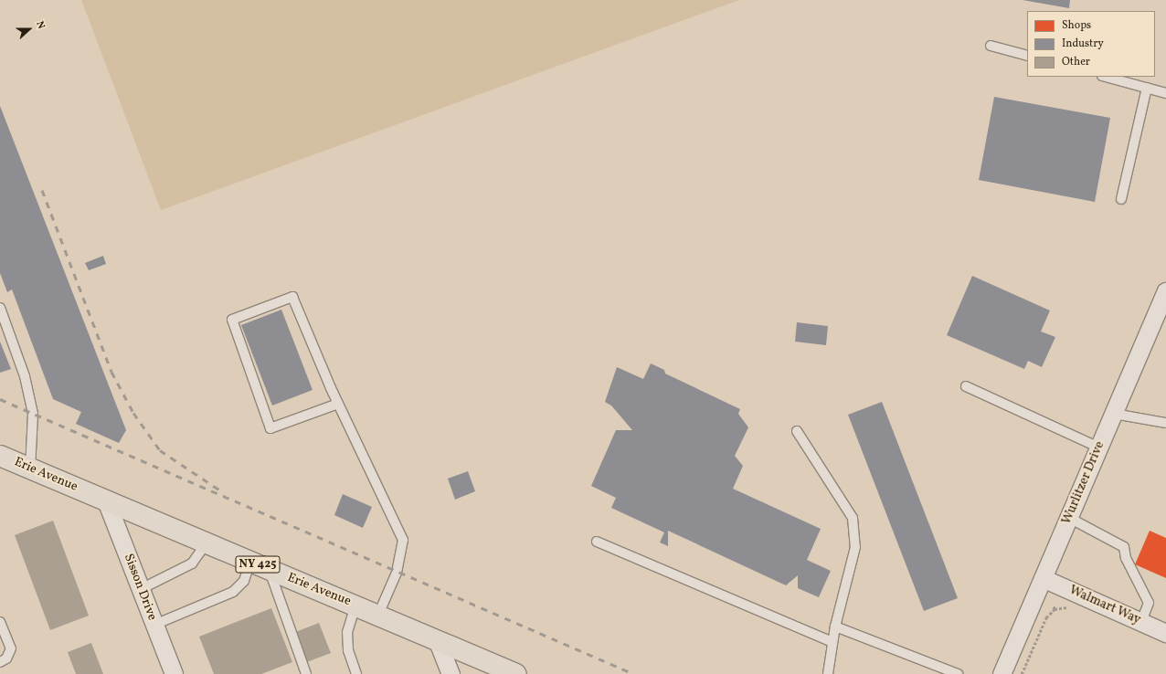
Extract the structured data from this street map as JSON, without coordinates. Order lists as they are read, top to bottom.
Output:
{
  "streets": {
    "main road": ["Erie Avenue", "NY 425"],
    "street": ["Wurlitzer Drive", "Sisson Drive", "Walmart Way"]
  },
  "crossings": [
    ["Erie Avenue", "Sisson Drive"],
    ["Wurlitzer Drive", "Walmart Way"]
  ],
  "legend": ["Shops", "Industry", "Other"],
  "north": "right"
}
